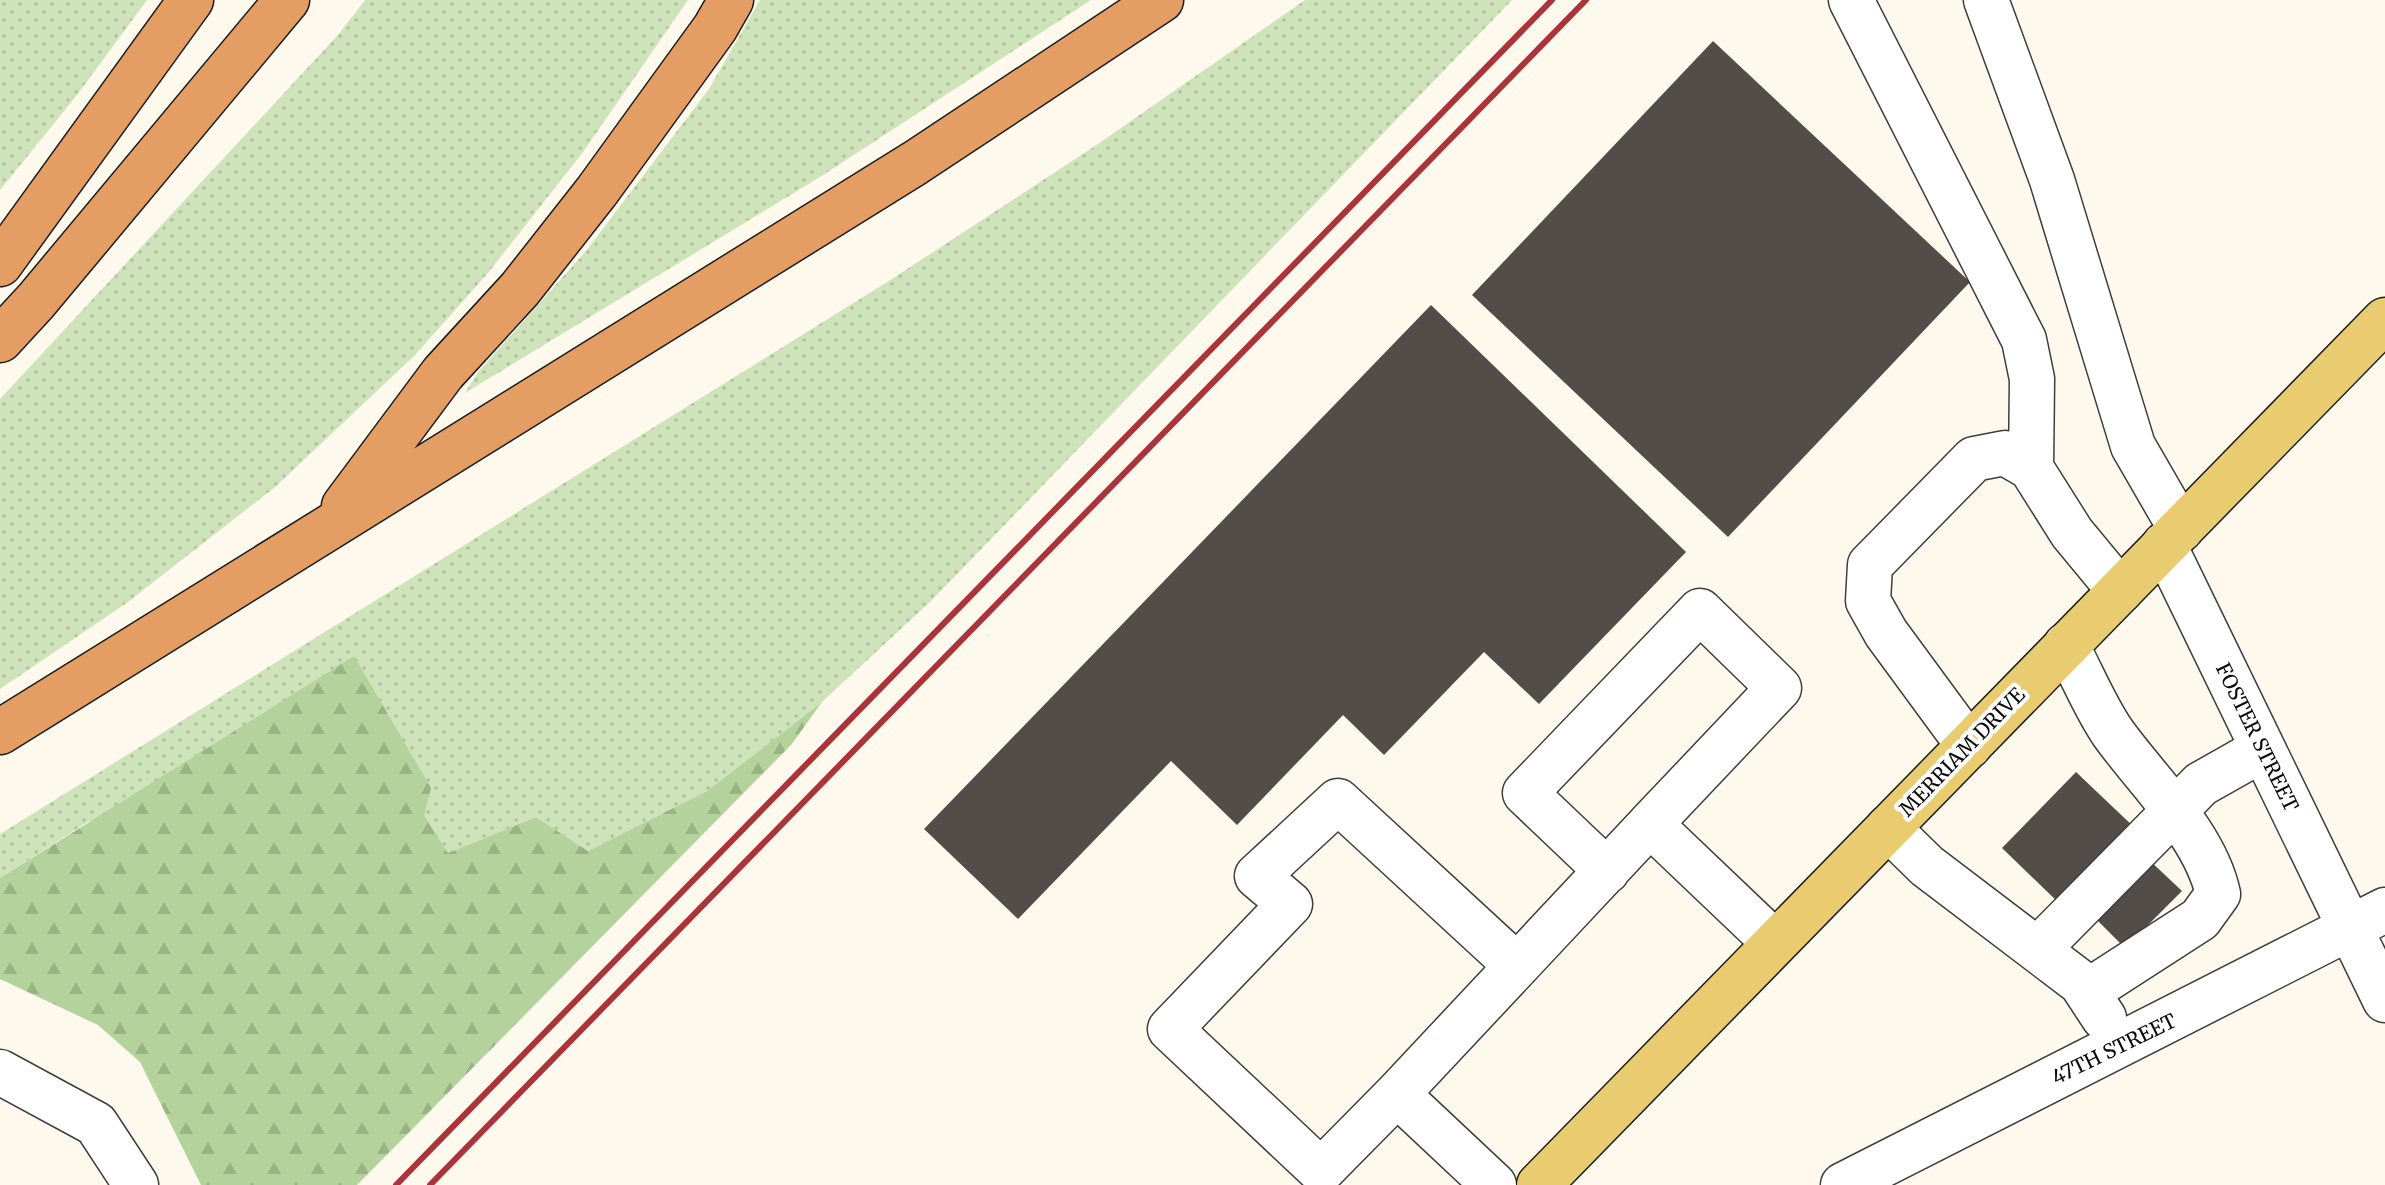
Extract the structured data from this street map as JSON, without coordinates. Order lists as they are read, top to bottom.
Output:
{
  "streets": {
    "main road": ["MERRIAM DRIVE"],
    "street": ["FOSTER STREET", "47TH STREET"]
  },
  "crossings": [
    ["FOSTER STREET", "MERRIAM DRIVE"],
    ["FOSTER STREET", "47TH STREET"]
  ]
}
